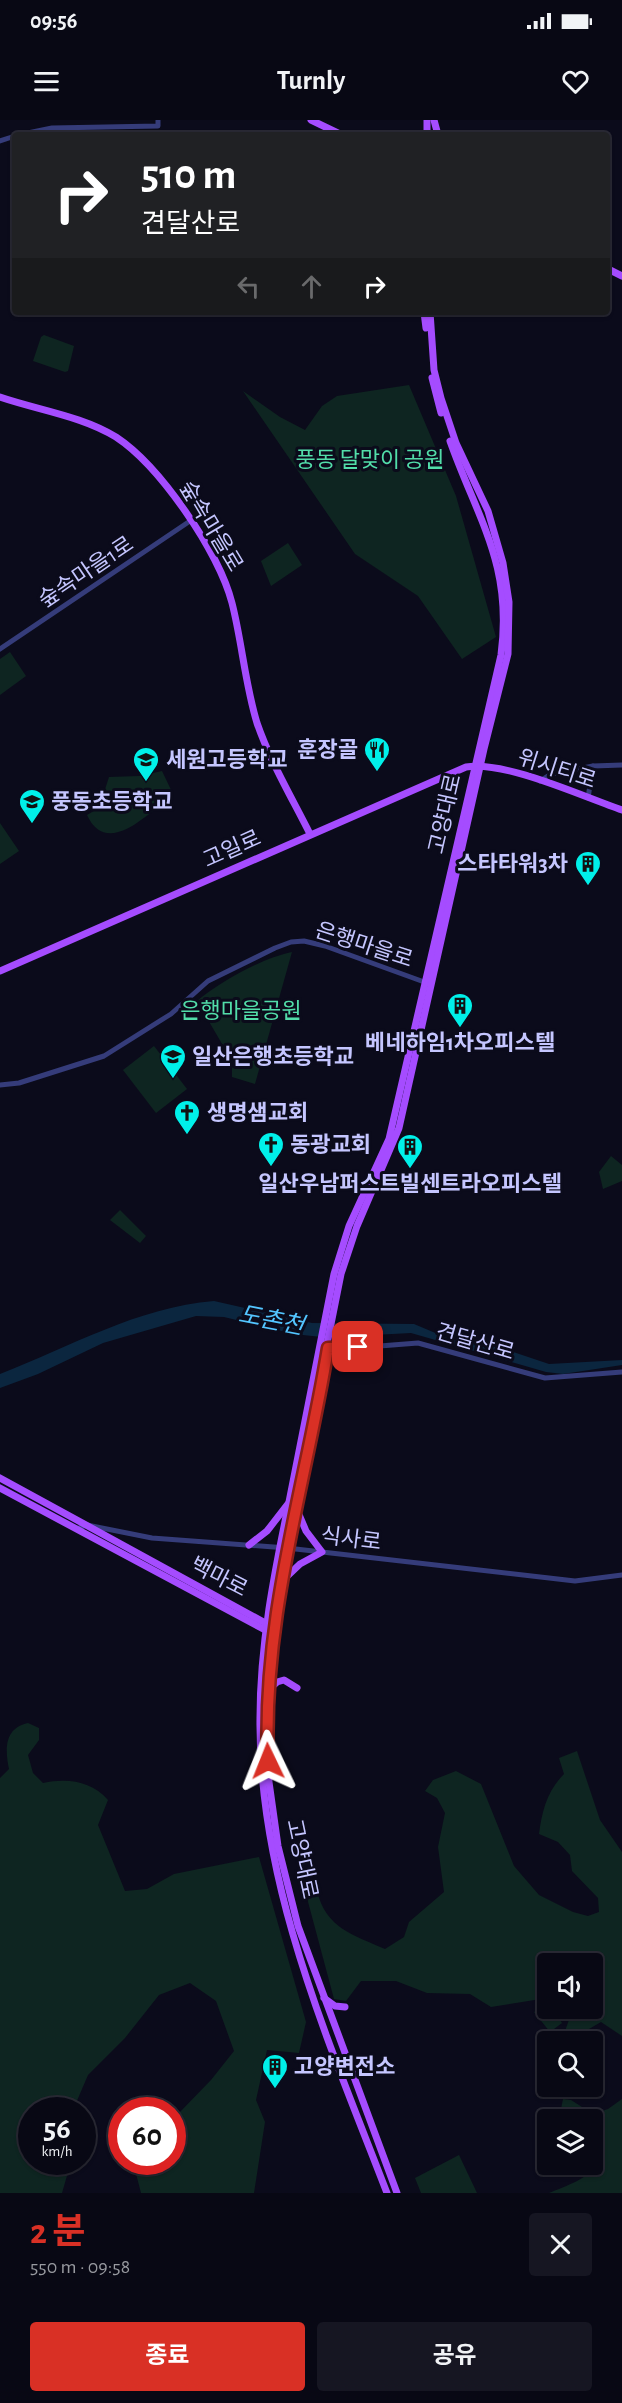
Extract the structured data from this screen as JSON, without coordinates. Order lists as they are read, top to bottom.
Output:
{
  "streets": {
    "main road": [
      "숲속마을로",
      "위시티로",
      "고양대로",
      "고일로",
      "백마로"
    ],
    "street": [
      "숲속마을1로",
      "은행마을로",
      "견달산로",
      "식사로"
    ]
  },
  "crossings": [
    ["숲속마을로", "숲속마을1로"],
    ["숲속마을로", "고일로"],
    ["위시티로", "고양대로"],
    ["위시티로", "고일로"],
    ["고양대로", "고일로"],
    ["고양대로", "은행마을로"],
    ["고양대로", "견달산로"],
    ["고양대로", "식사로"],
    ["고양대로", "백마로"],
    ["식사로", "백마로"]
  ],
  "water": ["도촌천"],
  "parks": ["풍동 달맞이 공원", "은행마을공원"],
  "places": {
    "restaurant": ["훈장골"],
    "school or university": ["세원고등학교", "풍동초등학교", "일산은행초등학교"],
    "building": [
      "스타타워3차",
      "베네하임1차오피스텔",
      "일산우남퍼스트빌센트라오피스텔",
      "고양변전소"
    ],
    "church": ["생명샘교회", "동광교회"]
  },
  "page": {
    "status": "09:56",
    "header": "Turnly",
    "turn": ["510 m", "견달산로"],
    "speed": "56 km/h",
    "limit": "60",
    "heading": ["2 분", "550 m · 09:58"],
    "buttons": ["종료", "공유"]
  }
}
